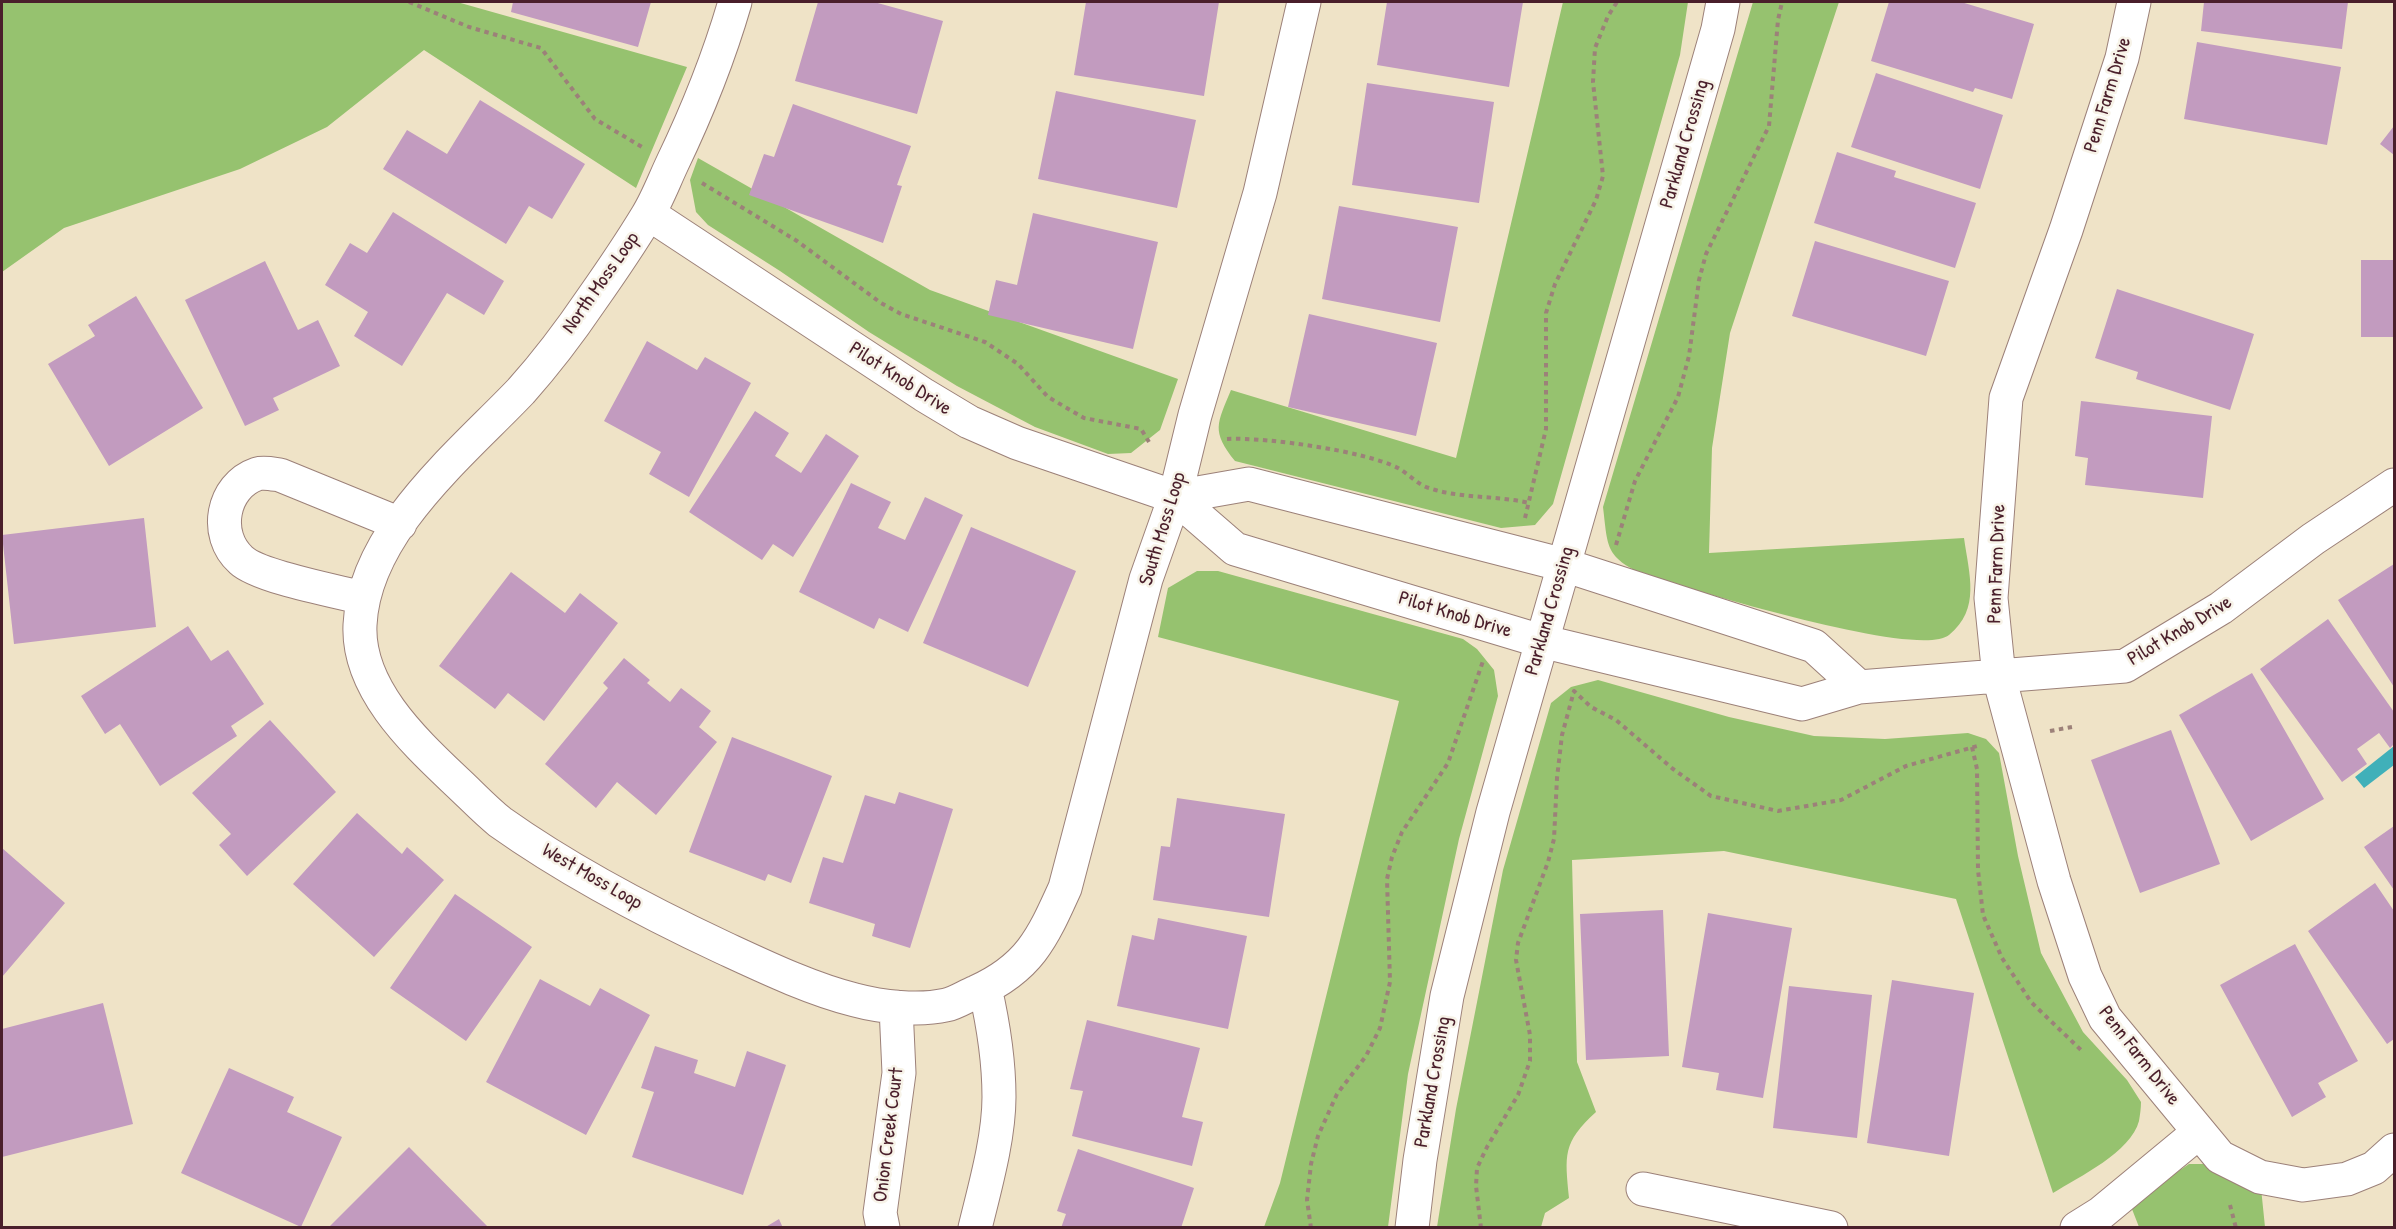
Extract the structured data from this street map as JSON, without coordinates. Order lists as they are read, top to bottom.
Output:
{
  "streets": {
    "street": [
      "Penn Farm Drive",
      "Parkland Crossing",
      "North Moss Loop",
      "Pilot Knob Drive",
      "South Moss Loop",
      "West Moss Loop",
      "Onion Creek Court"
    ]
  },
  "crossings": [
    ["Penn Farm Drive", "Pilot Knob Drive"],
    ["Parkland Crossing", "Pilot Knob Drive"],
    ["North Moss Loop", "Pilot Knob Drive"],
    ["North Moss Loop", "West Moss Loop"],
    ["Pilot Knob Drive", "South Moss Loop"],
    ["South Moss Loop", "West Moss Loop"],
    ["West Moss Loop", "Onion Creek Court"]
  ]
}
